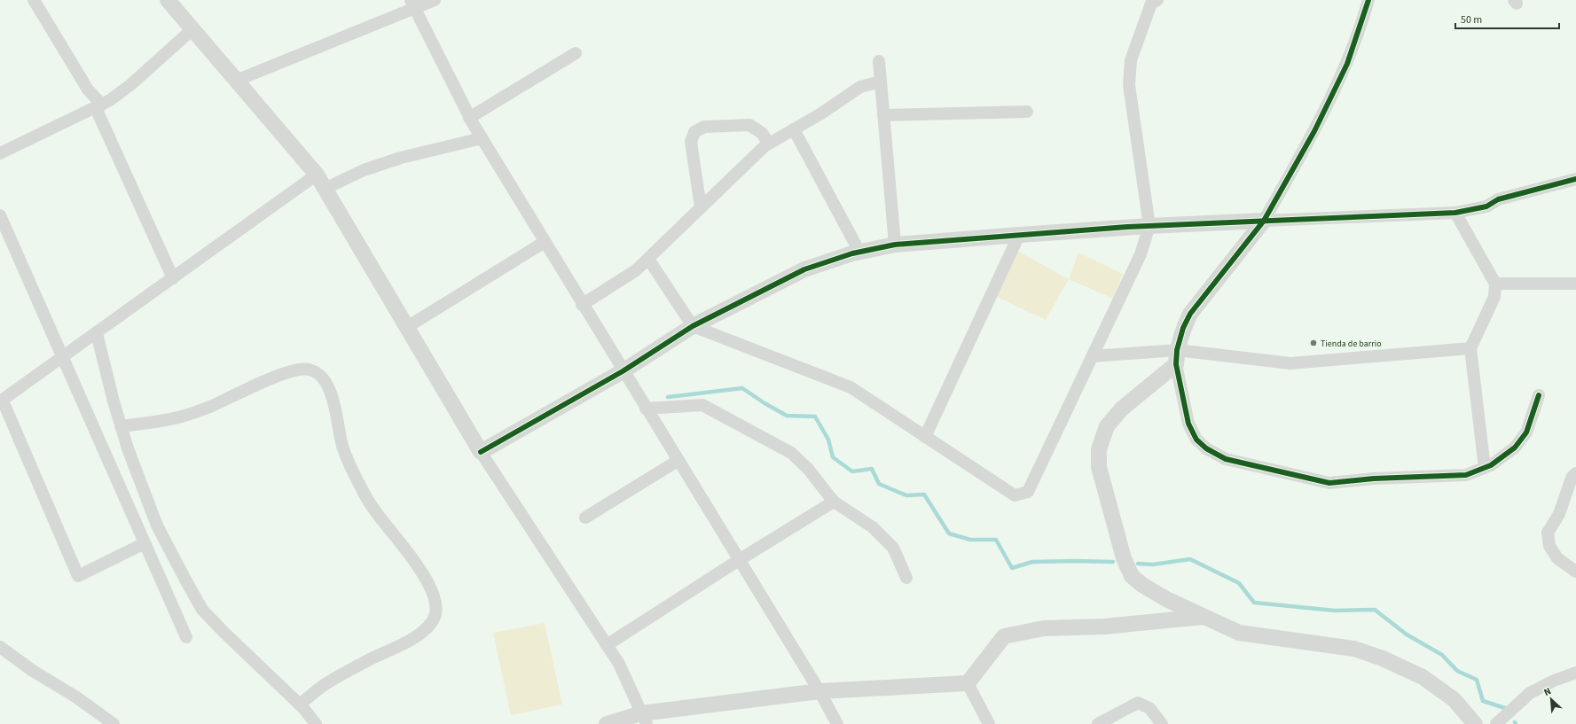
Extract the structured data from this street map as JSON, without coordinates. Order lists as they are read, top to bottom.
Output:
{
  "places": ["Tienda de barrio"],
  "scale_bar": "50 m",
  "north": "top left"
}
